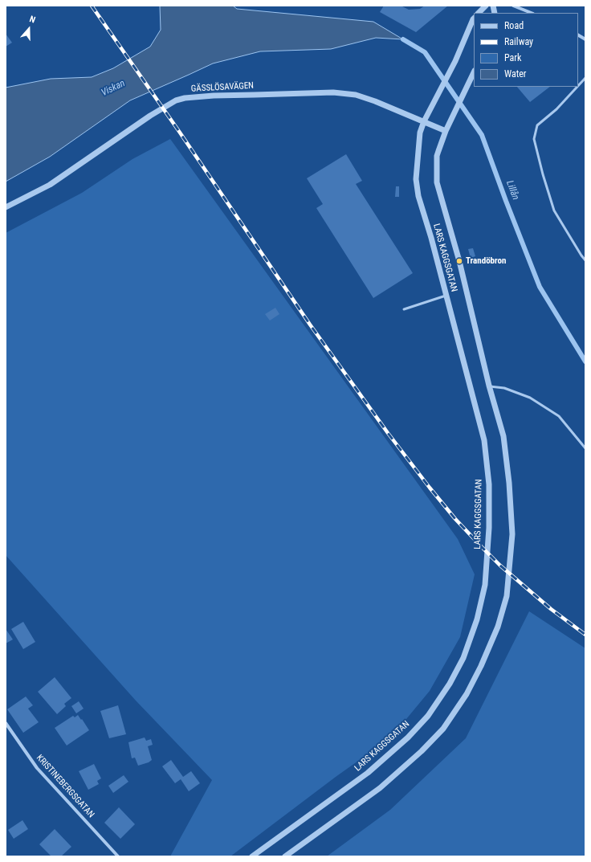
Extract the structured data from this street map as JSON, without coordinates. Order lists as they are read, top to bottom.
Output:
{
  "streets": {
    "street": ["GÄSSLÖSAVÄGEN", "LARS KAGGSGATAN", "KRISTINEBERGSGATAN"]
  },
  "crossings": [
    ["GÄSSLÖSAVÄGEN", "LARS KAGGSGATAN"]
  ],
  "water": ["Viskan", "Lillån"],
  "places": ["Trandöbron"],
  "legend": [
    "Road",
    "Railway",
    "Park",
    "Water"
  ],
  "north": "top"
}
